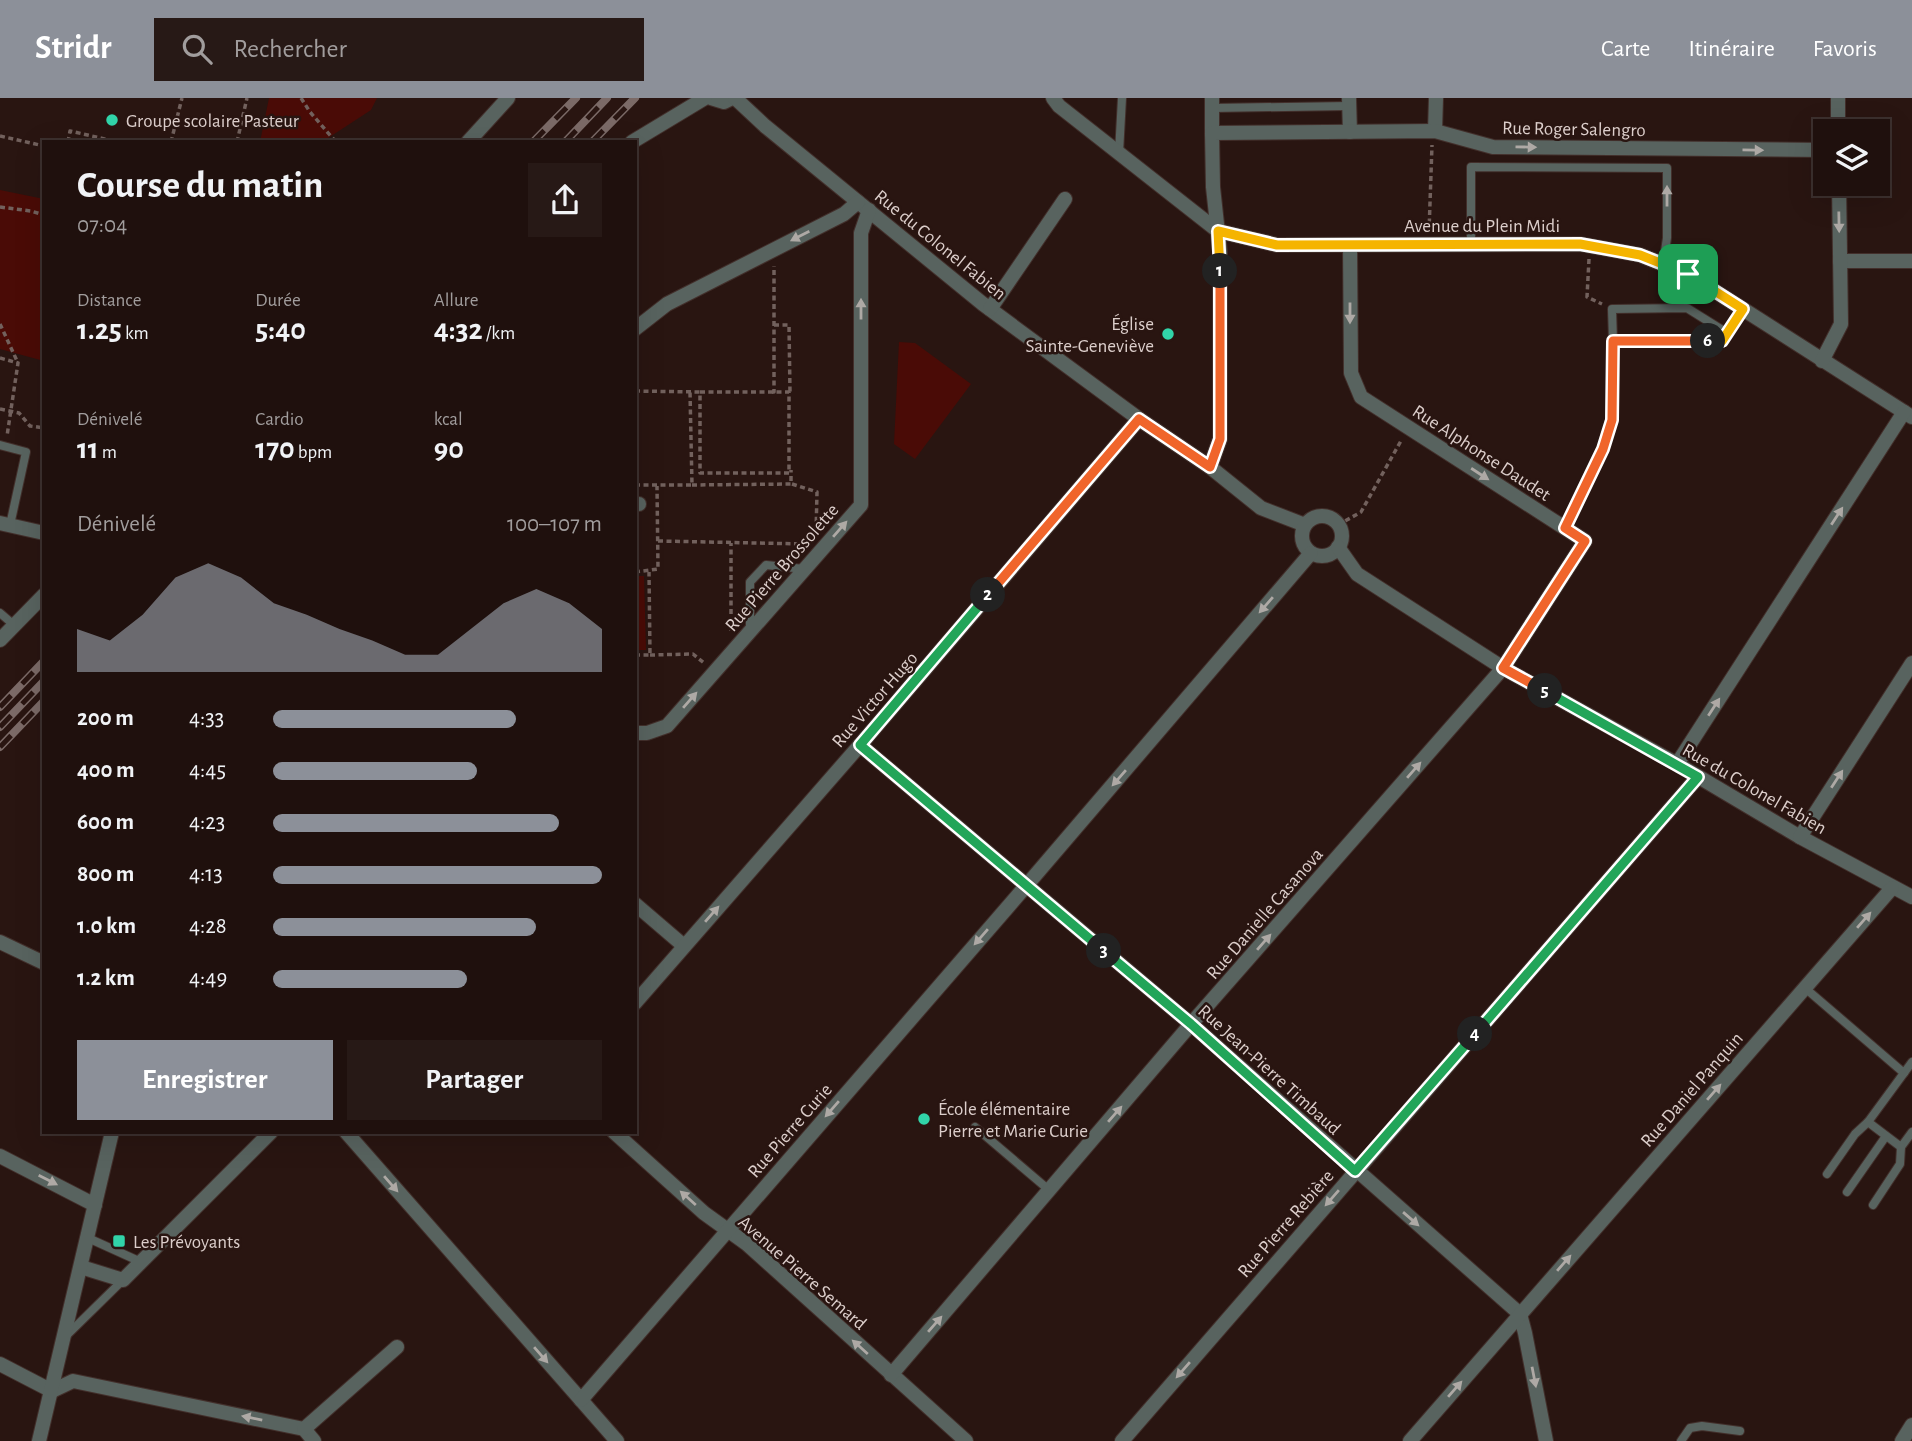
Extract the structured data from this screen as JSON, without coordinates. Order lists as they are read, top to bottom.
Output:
{
  "streets": {
    "street": [
      "Rue Roger Salengro",
      "Avenue du Plein Midi",
      "Rue du Colonel Fabien",
      "Rue Alphonse Daudet",
      "Rue Pierre Brossolette",
      "Rue Victor Hugo",
      "Rue Danielle Casanova",
      "Rue Jean-Pierre Timbaud",
      "Rue Daniel Panquin",
      "Rue Pierre Curie",
      "Rue Pierre Rebière",
      "Avenue Pierre Semard"
    ]
  },
  "crossings": [
    ["Avenue du Plein Midi", "Rue Alphonse Daudet"],
    ["Rue du Colonel Fabien", "Rue Alphonse Daudet"],
    ["Rue du Colonel Fabien", "Rue Pierre Brossolette"],
    ["Rue du Colonel Fabien", "Rue Victor Hugo"],
    ["Rue du Colonel Fabien", "Rue Danielle Casanova"],
    ["Rue du Colonel Fabien", "Rue Daniel Panquin"],
    ["Rue du Colonel Fabien", "Rue Pierre Curie"],
    ["Rue du Colonel Fabien", "Rue Pierre Rebière"],
    ["Rue Alphonse Daudet", "Rue Danielle Casanova"],
    ["Rue Victor Hugo", "Rue Jean-Pierre Timbaud"],
    ["Rue Danielle Casanova", "Rue Jean-Pierre Timbaud"],
    ["Rue Danielle Casanova", "Avenue Pierre Semard"],
    ["Rue Jean-Pierre Timbaud", "Rue Daniel Panquin"],
    ["Rue Jean-Pierre Timbaud", "Rue Pierre Curie"],
    ["Rue Jean-Pierre Timbaud", "Rue Pierre Rebière"],
    ["Rue Pierre Curie", "Avenue Pierre Semard"]
  ],
  "one_way": [
    "Rue Roger Salengro",
    "Rue Alphonse Daudet",
    "Rue Pierre Brossolette",
    "Rue Danielle Casanova",
    "Rue Daniel Panquin",
    "Rue Pierre Curie",
    "Rue Pierre Rebière",
    "Avenue Pierre Semard"
  ],
  "places": {
    "other": ["Groupe scolaire Pasteur", "Église Sainte-Geneviève", "École élémentaire Pierre et Marie Curie"],
    "transit": ["Les Prévoyants"]
  },
  "page": {
    "header": "Stridr",
    "search": "Rechercher",
    "nav": ["Carte", "Itinéraire", "Favoris"],
    "heading": ["Course du matin", "07:04"],
    "pins": [
      "1",
      "6",
      "2",
      "5",
      "3",
      "4"
    ],
    "stats": [
      ["Distance", "1.25 km"],
      ["Durée", "5:40"],
      ["Allure", "4:32 /km"],
      ["Dénivelé", "11 m"],
      ["Cardio", "170 bpm"],
      ["kcal", "90"]
    ],
    "chart": ["Dénivelé", "100–107 m"],
    "list": [
      {
        "name": "200 m",
        "note": "4:33"
      },
      {
        "name": "400 m",
        "note": "4:45"
      },
      {
        "name": "600 m",
        "note": "4:23"
      },
      {
        "name": "800 m",
        "note": "4:13"
      },
      {
        "name": "1.0 km",
        "note": "4:28"
      },
      {
        "name": "1.2 km",
        "note": "4:49"
      }
    ],
    "buttons": ["Enregistrer", "Partager"]
  }
}
